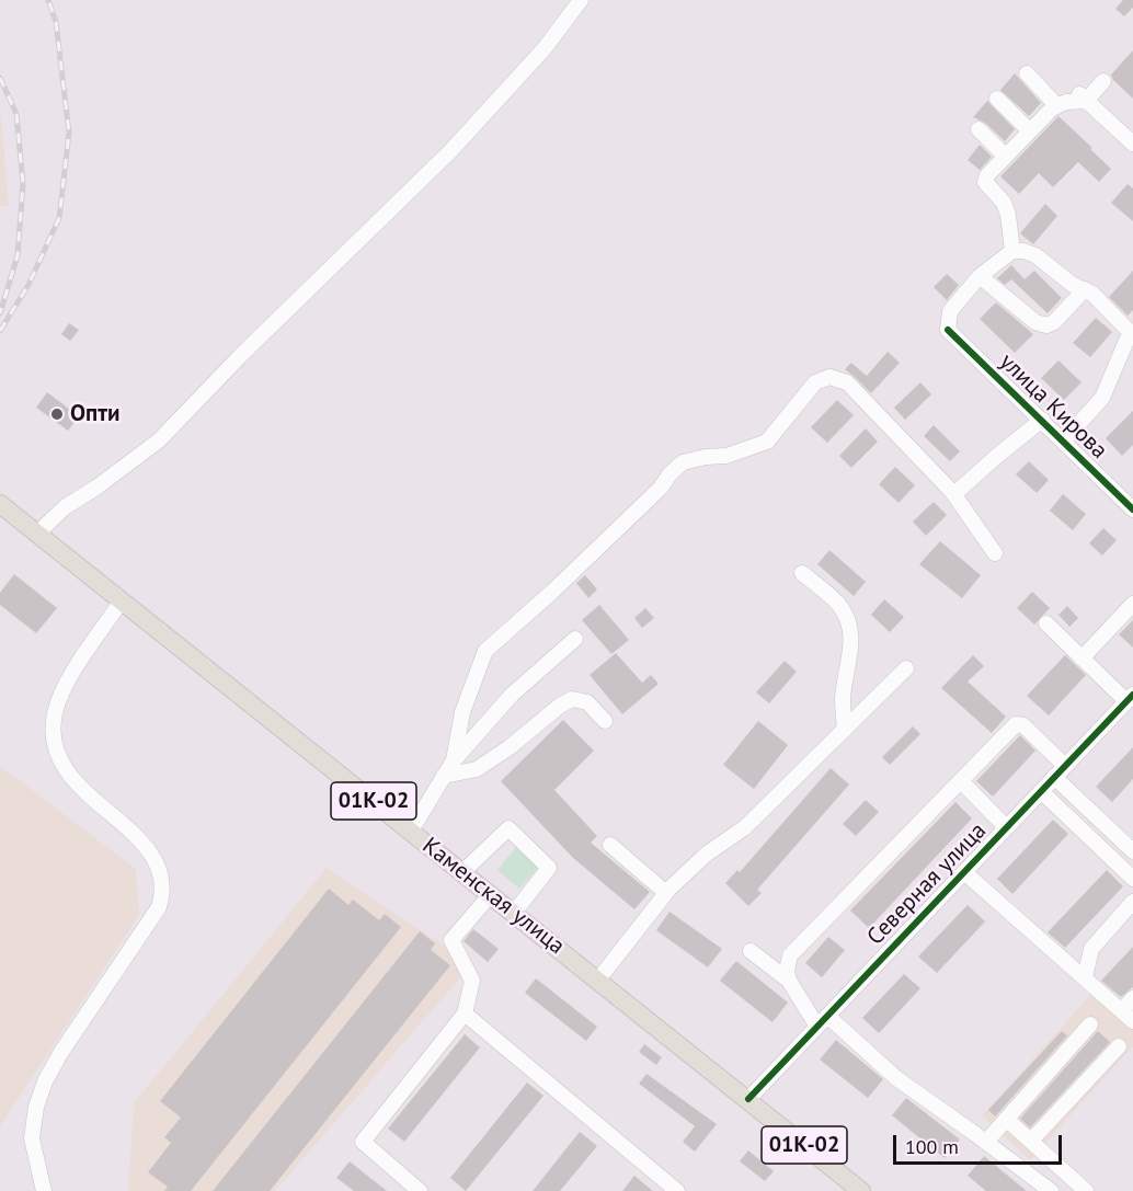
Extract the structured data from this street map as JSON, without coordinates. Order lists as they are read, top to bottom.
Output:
{
  "streets": {
    "main road": ["01К-02", "Каменская улица"],
    "street": ["улица Кирова", "Северная улица"]
  },
  "crossings": [
    ["Северная улица", "Каменская улица"]
  ],
  "places": ["Опти"],
  "scale_bar": "100 m"
}
